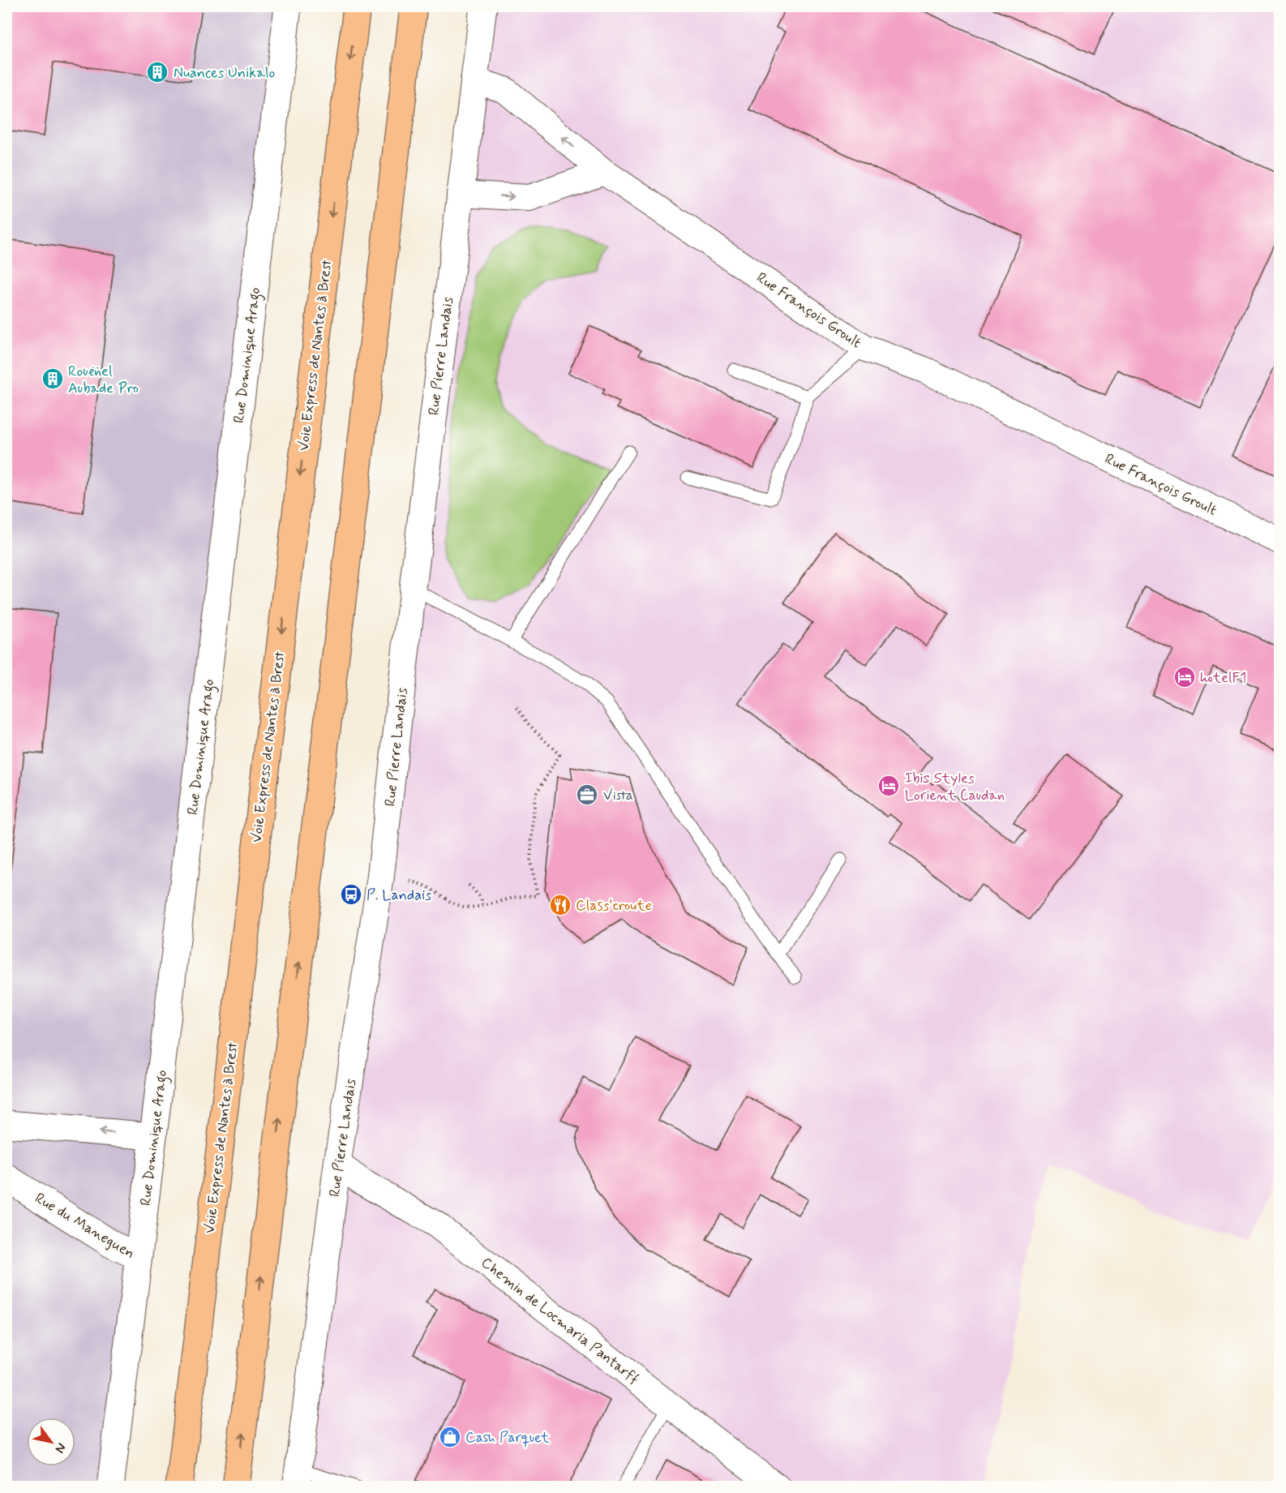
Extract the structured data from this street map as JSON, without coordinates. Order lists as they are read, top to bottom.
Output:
{
  "streets": {
    "highway": ["Voie Express de Nantes à Brest"],
    "street": [
      "Rue François Groult",
      "Rue Dominique Arago",
      "Rue Pierre Landais",
      "Rue du Maneguen",
      "Chemin de Locmaria Pantarff"
    ]
  },
  "crossings": [
    ["Rue François Groult", "Rue Pierre Landais"],
    ["Rue Dominique Arago", "Rue du Maneguen"],
    ["Rue Pierre Landais", "Chemin de Locmaria Pantarff"]
  ],
  "places": {
    "building": ["Nuances Unikalo", "Rouënel Aubade Pro"],
    "hotel": ["hotelF1", "Ibis Styles Lorient Caudan"],
    "office": ["Vista"],
    "bus stop": ["P. Landais"],
    "restaurant": ["Class'croute"],
    "shop": ["Cash Parquet"]
  },
  "north": "bottom right"
}
